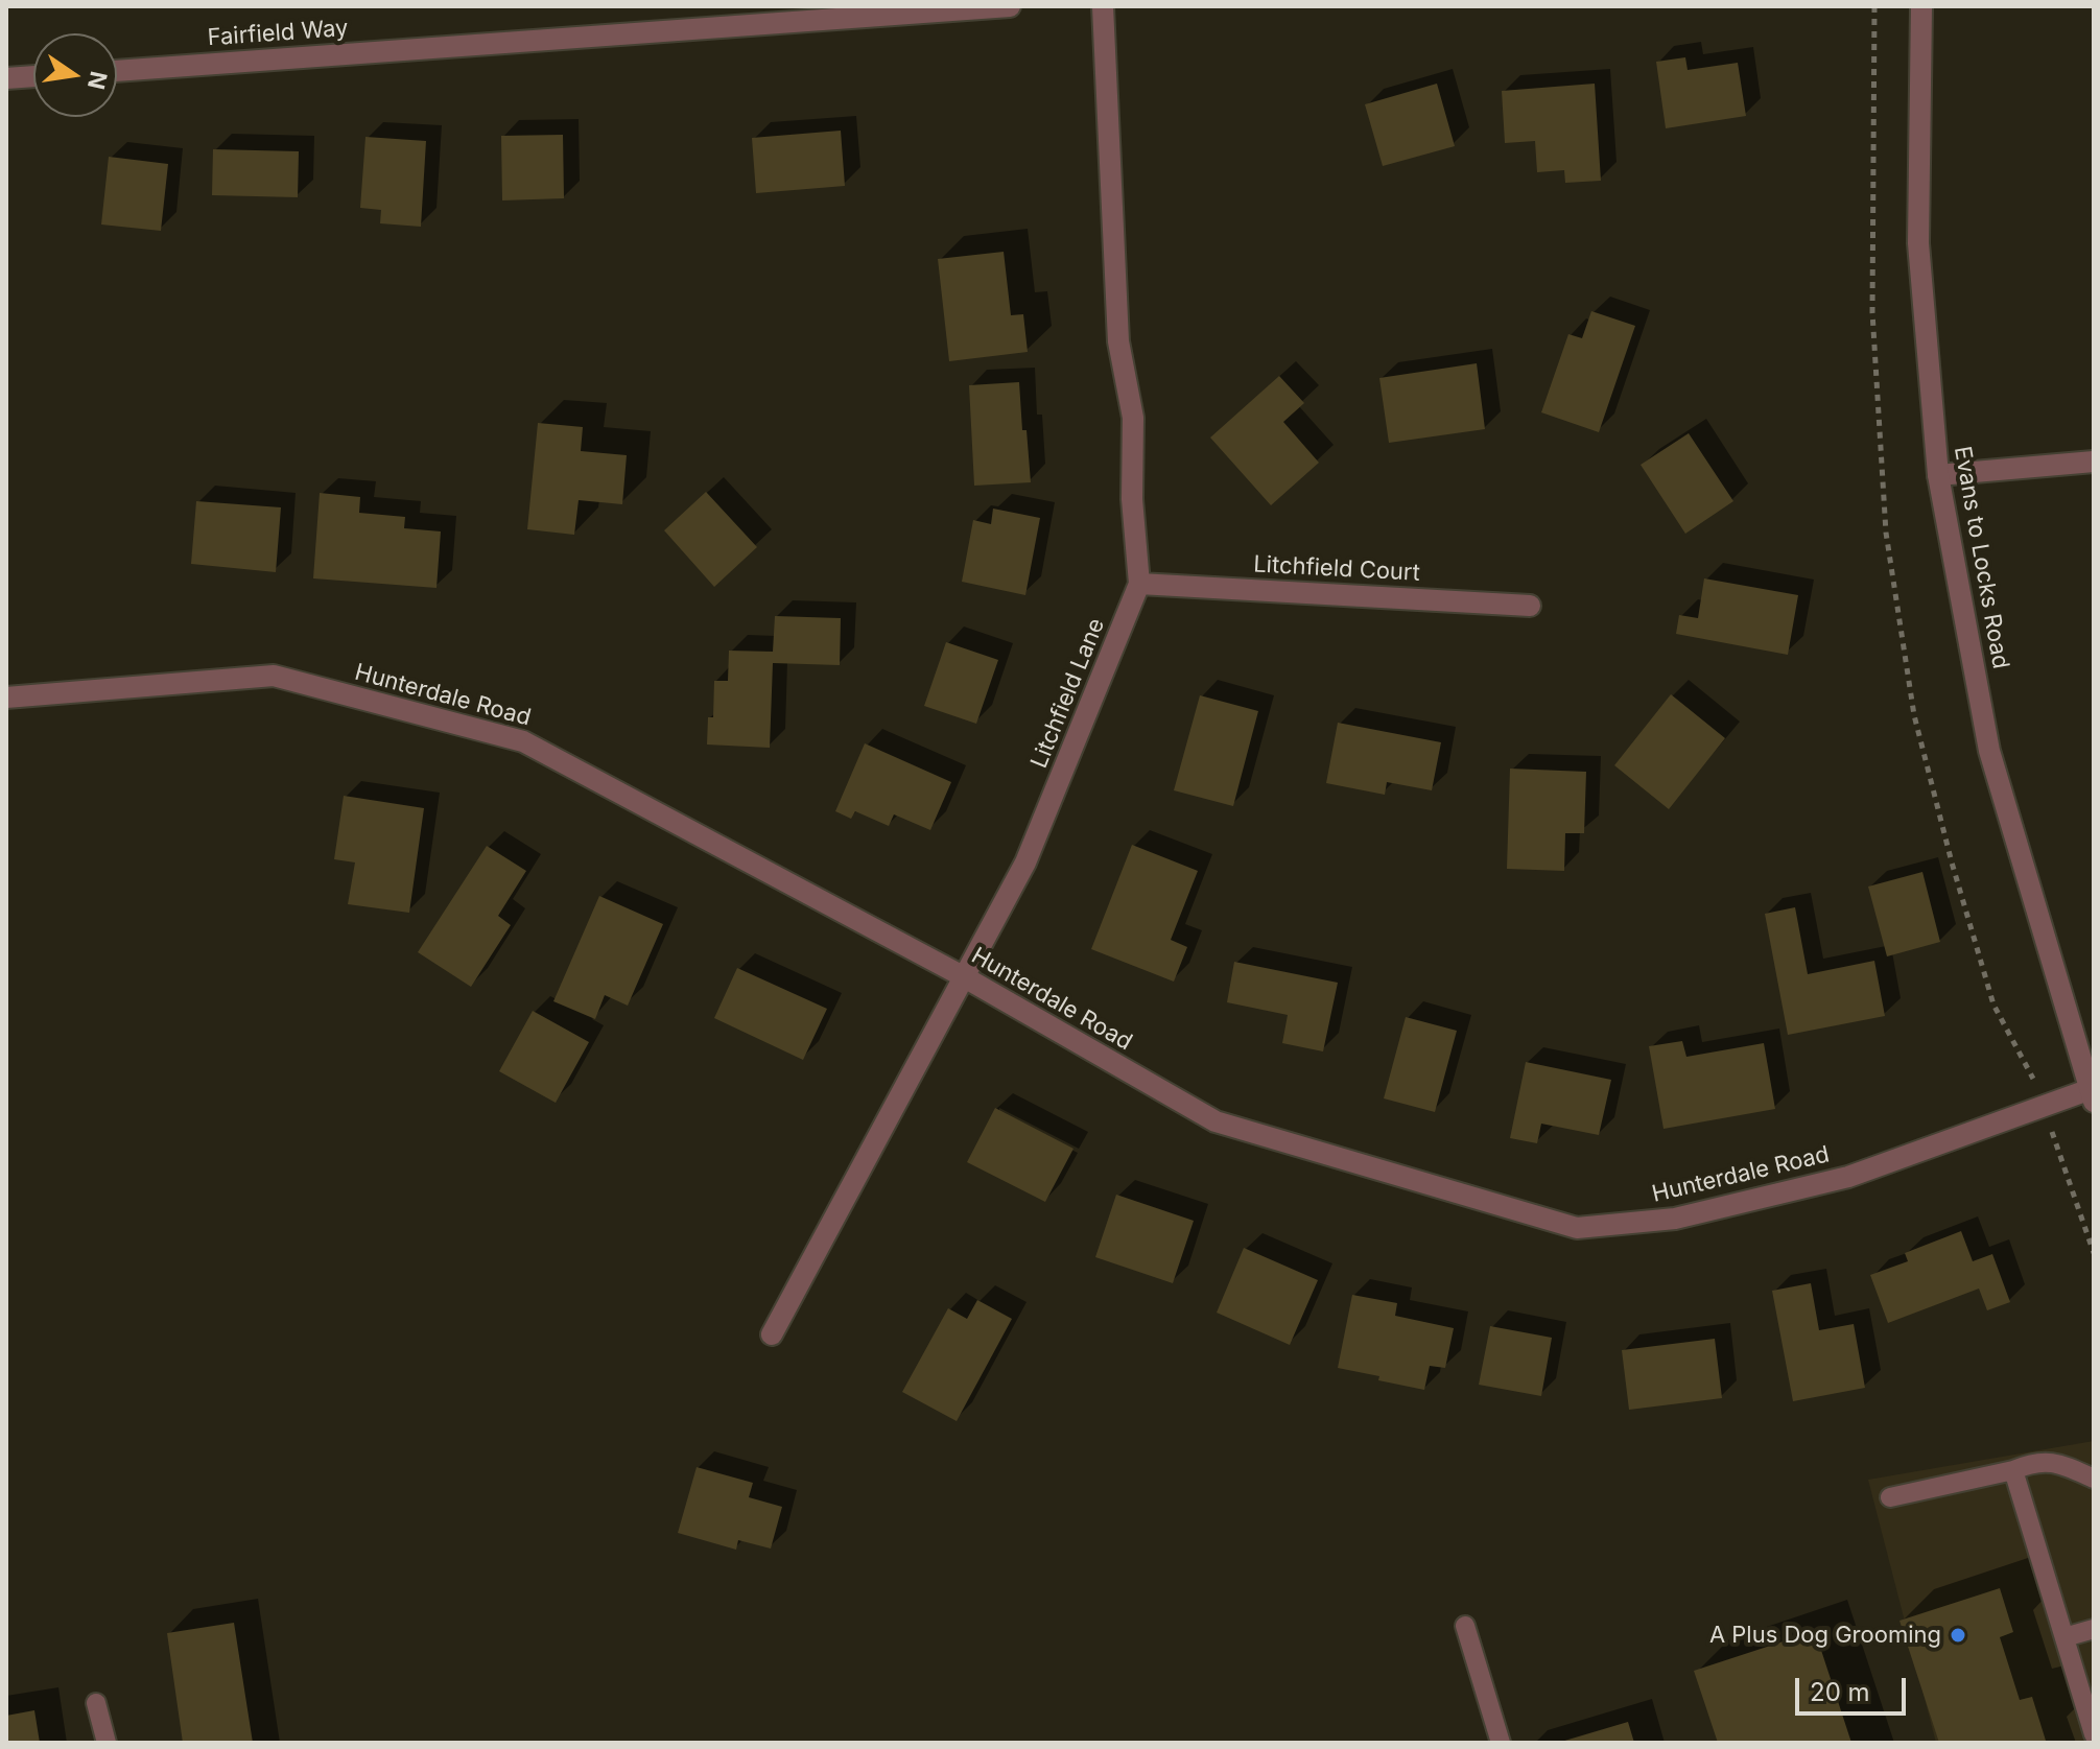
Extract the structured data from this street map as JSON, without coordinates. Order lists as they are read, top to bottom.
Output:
{
  "streets": {
    "street": [
      "Fairfield Way",
      "Evans to Locks Road",
      "Litchfield Court",
      "Litchfield Lane",
      "Hunterdale Road"
    ]
  },
  "crossings": [
    ["Evans to Locks Road", "Hunterdale Road"],
    ["Litchfield Court", "Litchfield Lane"],
    ["Litchfield Lane", "Hunterdale Road"]
  ],
  "places": ["A Plus Dog Grooming"],
  "scale_bar": "20 m",
  "north": "right"
}
